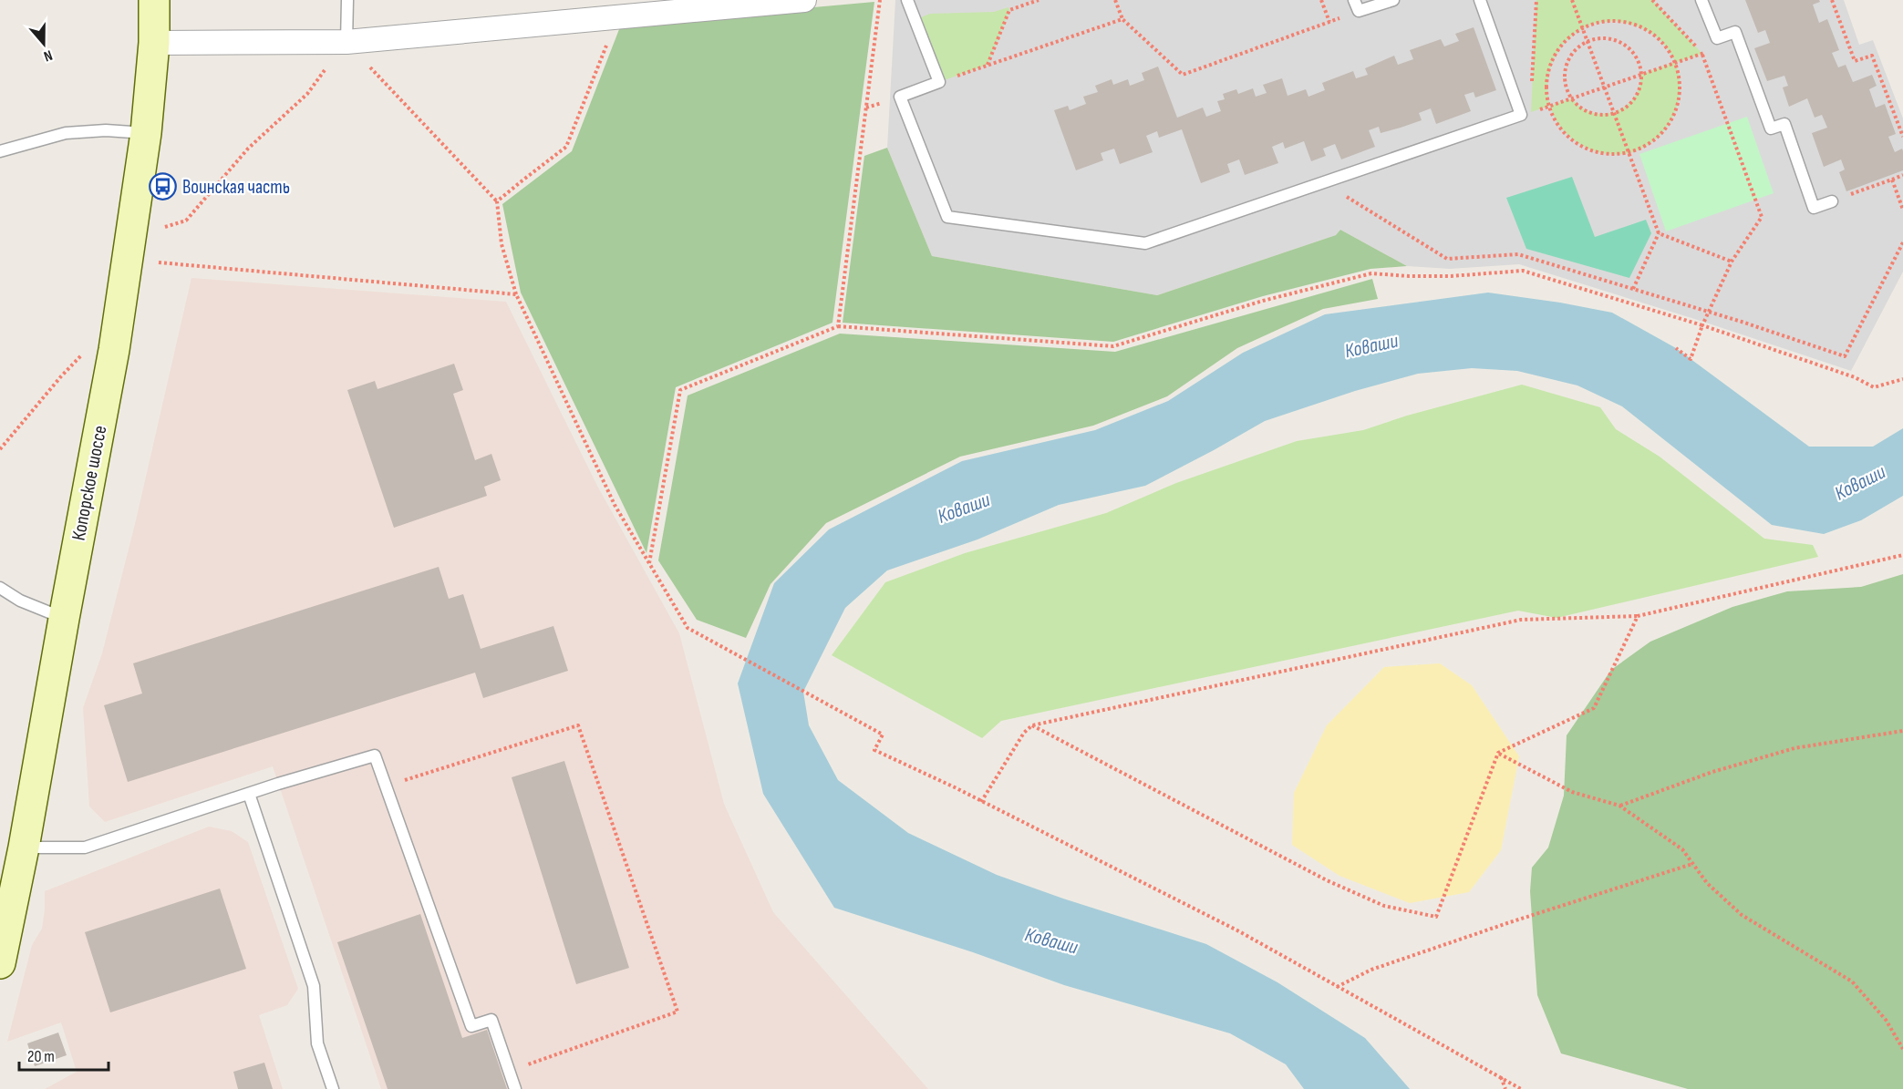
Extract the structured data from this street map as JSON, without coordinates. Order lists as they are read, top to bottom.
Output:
{
  "streets": {
    "main road": ["Копорское шоссе"]
  },
  "water": ["Коваши"],
  "places": {
    "bus stop": ["Воинская часть"]
  },
  "scale_bar": "20 m",
  "north": "bottom"
}
